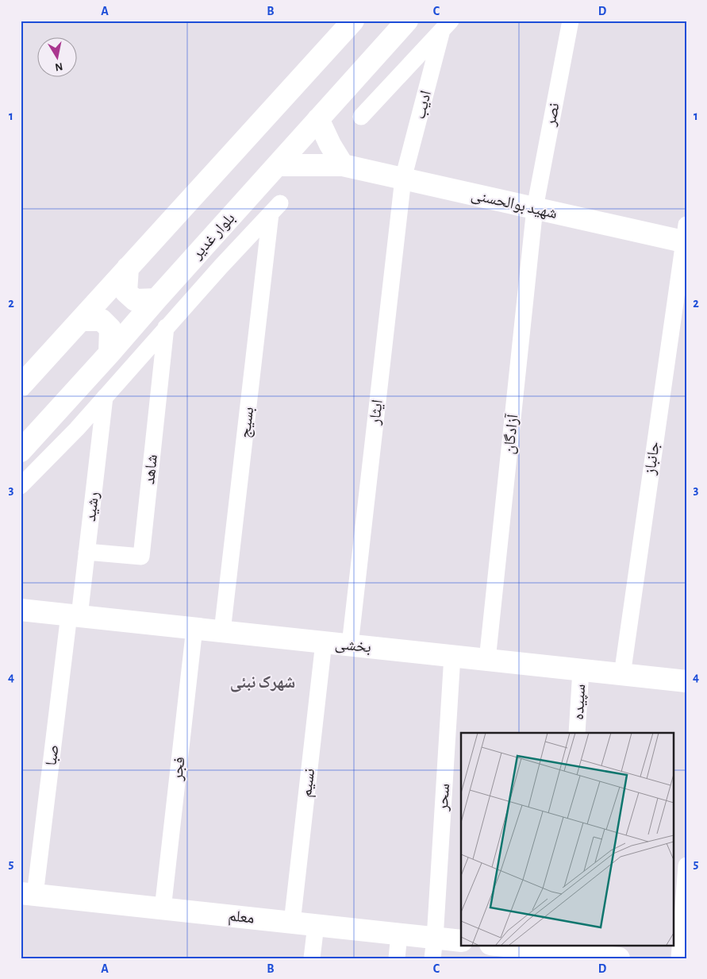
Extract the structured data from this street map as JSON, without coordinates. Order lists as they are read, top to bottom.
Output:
{
  "streets": {
    "street": [
      "ادیب",
      "نصر",
      "شهید بوالحسنی",
      "بلوار غدیر",
      "ایثار",
      "بسیج",
      "آزادگان",
      "جانباز",
      "شاهد",
      "رشید",
      "بخشی",
      "سپیده",
      "صبا",
      "فجر",
      "نسیم",
      "سحر",
      "معلم"
    ]
  },
  "crossings": [
    ["ادیب", "شهید بوالحسنی"],
    ["ادیب", "ایثار"],
    ["نصر", "شهید بوالحسنی"],
    ["نصر", "آزادگان"],
    ["شهید بوالحسنی", "بلوار غدیر"],
    ["شهید بوالحسنی", "ایثار"],
    ["شهید بوالحسنی", "آزادگان"],
    ["شهید بوالحسنی", "جانباز"],
    ["ایثار", "بخشی"],
    ["بسیج", "شاهد"],
    ["بسیج", "بخشی"],
    ["آزادگان", "بخشی"],
    ["جانباز", "بخشی"],
    ["شاهد", "رشید"],
    ["رشید", "بخشی"],
    ["رشید", "صبا"],
    ["بخشی", "سپیده"],
    ["بخشی", "صبا"],
    ["بخشی", "فجر"],
    ["بخشی", "نسیم"],
    ["بخشی", "سحر"],
    ["صبا", "معلم"],
    ["فجر", "معلم"],
    ["نسیم", "معلم"],
    ["سحر", "معلم"]
  ],
  "districts": ["شهرک نبئی"],
  "north": "bottom",
  "grid": {
    "columns": [
      "A",
      "B",
      "C",
      "D"
    ],
    "rows": [
      "1",
      "2",
      "3",
      "4",
      "5"
    ]
  }
}
